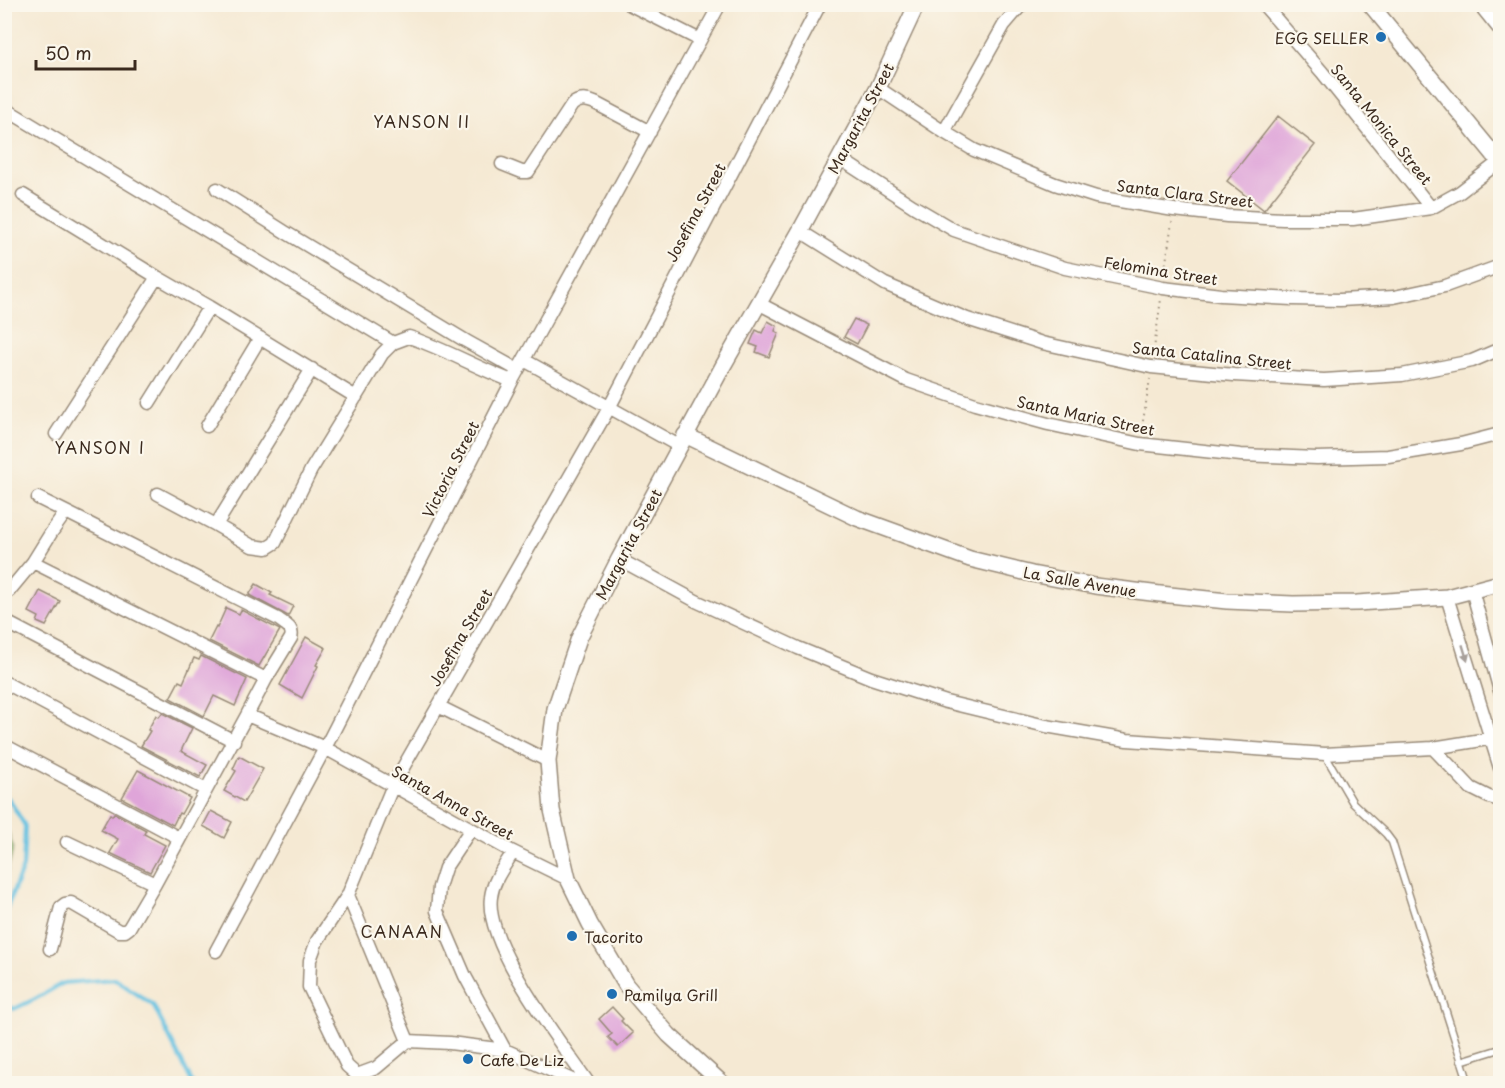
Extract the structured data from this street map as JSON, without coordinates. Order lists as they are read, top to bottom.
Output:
{
  "streets": {
    "street": [
      "Margarita Street",
      "Santa Monica Street",
      "Santa Clara Street",
      "Josefina Street",
      "Felomina Street",
      "Santa Catalina Street",
      "Santa Maria Street",
      "Victoria Street",
      "La Salle Avenue",
      "Santa Anna Street"
    ]
  },
  "crossings": [
    ["Margarita Street", "Santa Clara Street"],
    ["Margarita Street", "Felomina Street"],
    ["Margarita Street", "Santa Catalina Street"],
    ["Margarita Street", "Santa Maria Street"],
    ["Margarita Street", "La Salle Avenue"],
    ["Margarita Street", "Santa Anna Street"],
    ["Santa Monica Street", "Santa Clara Street"],
    ["Josefina Street", "Santa Anna Street"],
    ["Victoria Street", "Santa Anna Street"]
  ],
  "districts": ["YANSON II", "YANSON I", "CANAAN"],
  "places": [
    "EGG SELLER",
    "Tacorito",
    "Pamilya Grill",
    "Cafe De Liz"
  ],
  "scale_bar": "50 m"
}
